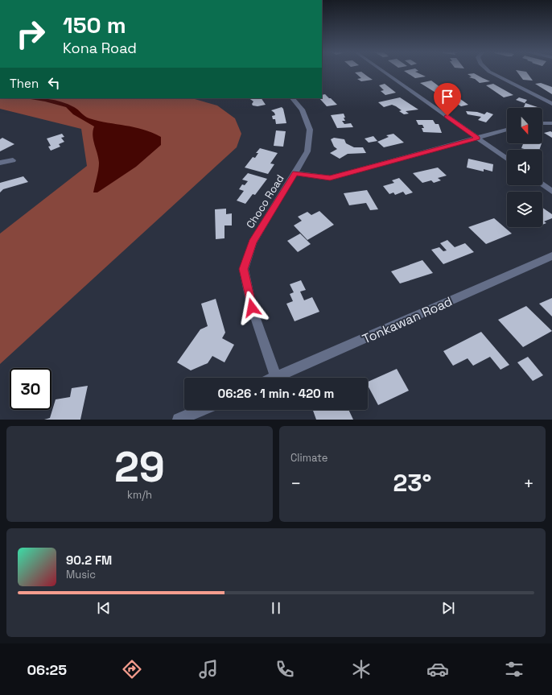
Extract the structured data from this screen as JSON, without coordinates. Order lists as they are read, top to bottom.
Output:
{
  "streets": {
    "street": ["Choco Road", "Tonkawan Road"]
  },
  "crossings": [
    ["Choco Road", "Tonkawan Road"]
  ],
  "north": "bottom",
  "page": {
    "turn": ["150 m", "Kona Road"],
    "then": "Then",
    "limit": "30",
    "trip": "06:26 · 1 min · 420 m",
    "tile": [
      ["29", "km/h"],
      "Climate"
    ],
    "heat": ["−", "23°", "+"],
    "song": ["90.2 FM", "Music"],
    "tabs": "06:25"
  }
}
